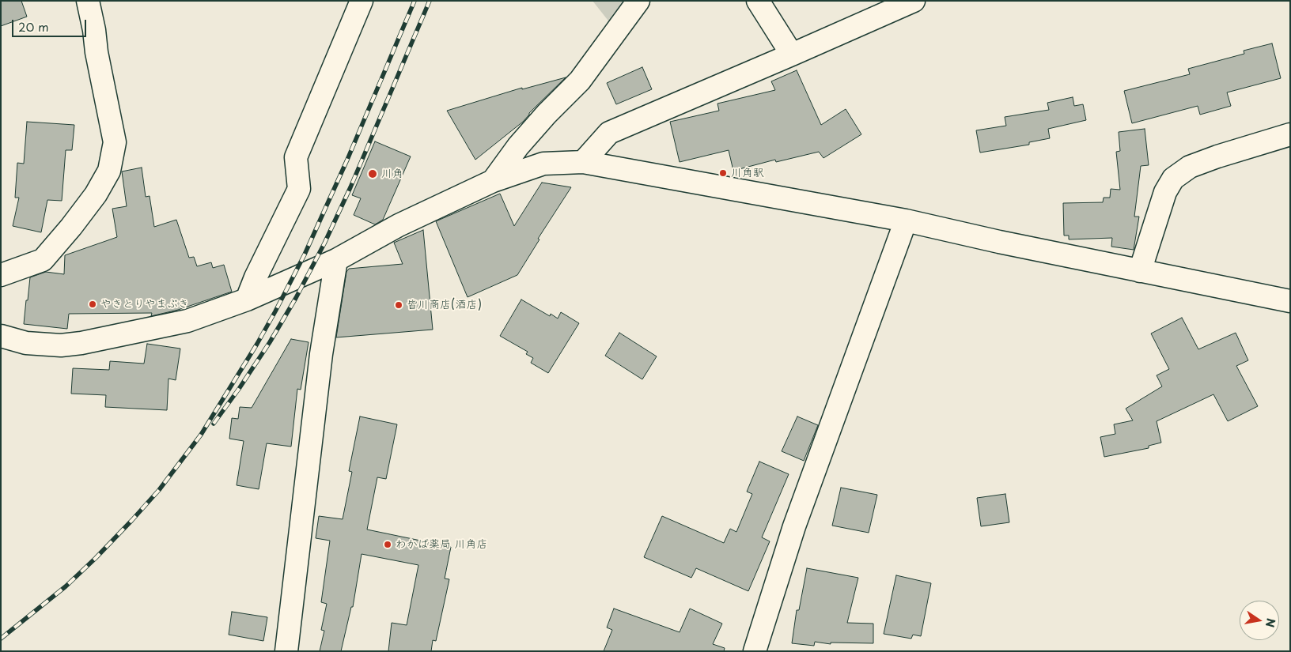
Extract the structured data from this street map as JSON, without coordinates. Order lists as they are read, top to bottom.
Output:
{
  "places": [
    "川角駅",
    "川角",
    "やきとりやまぶき",
    "皆川商店(酒店)",
    "わかば薬局 川角店"
  ],
  "scale_bar": "20 m",
  "north": "right"
}
